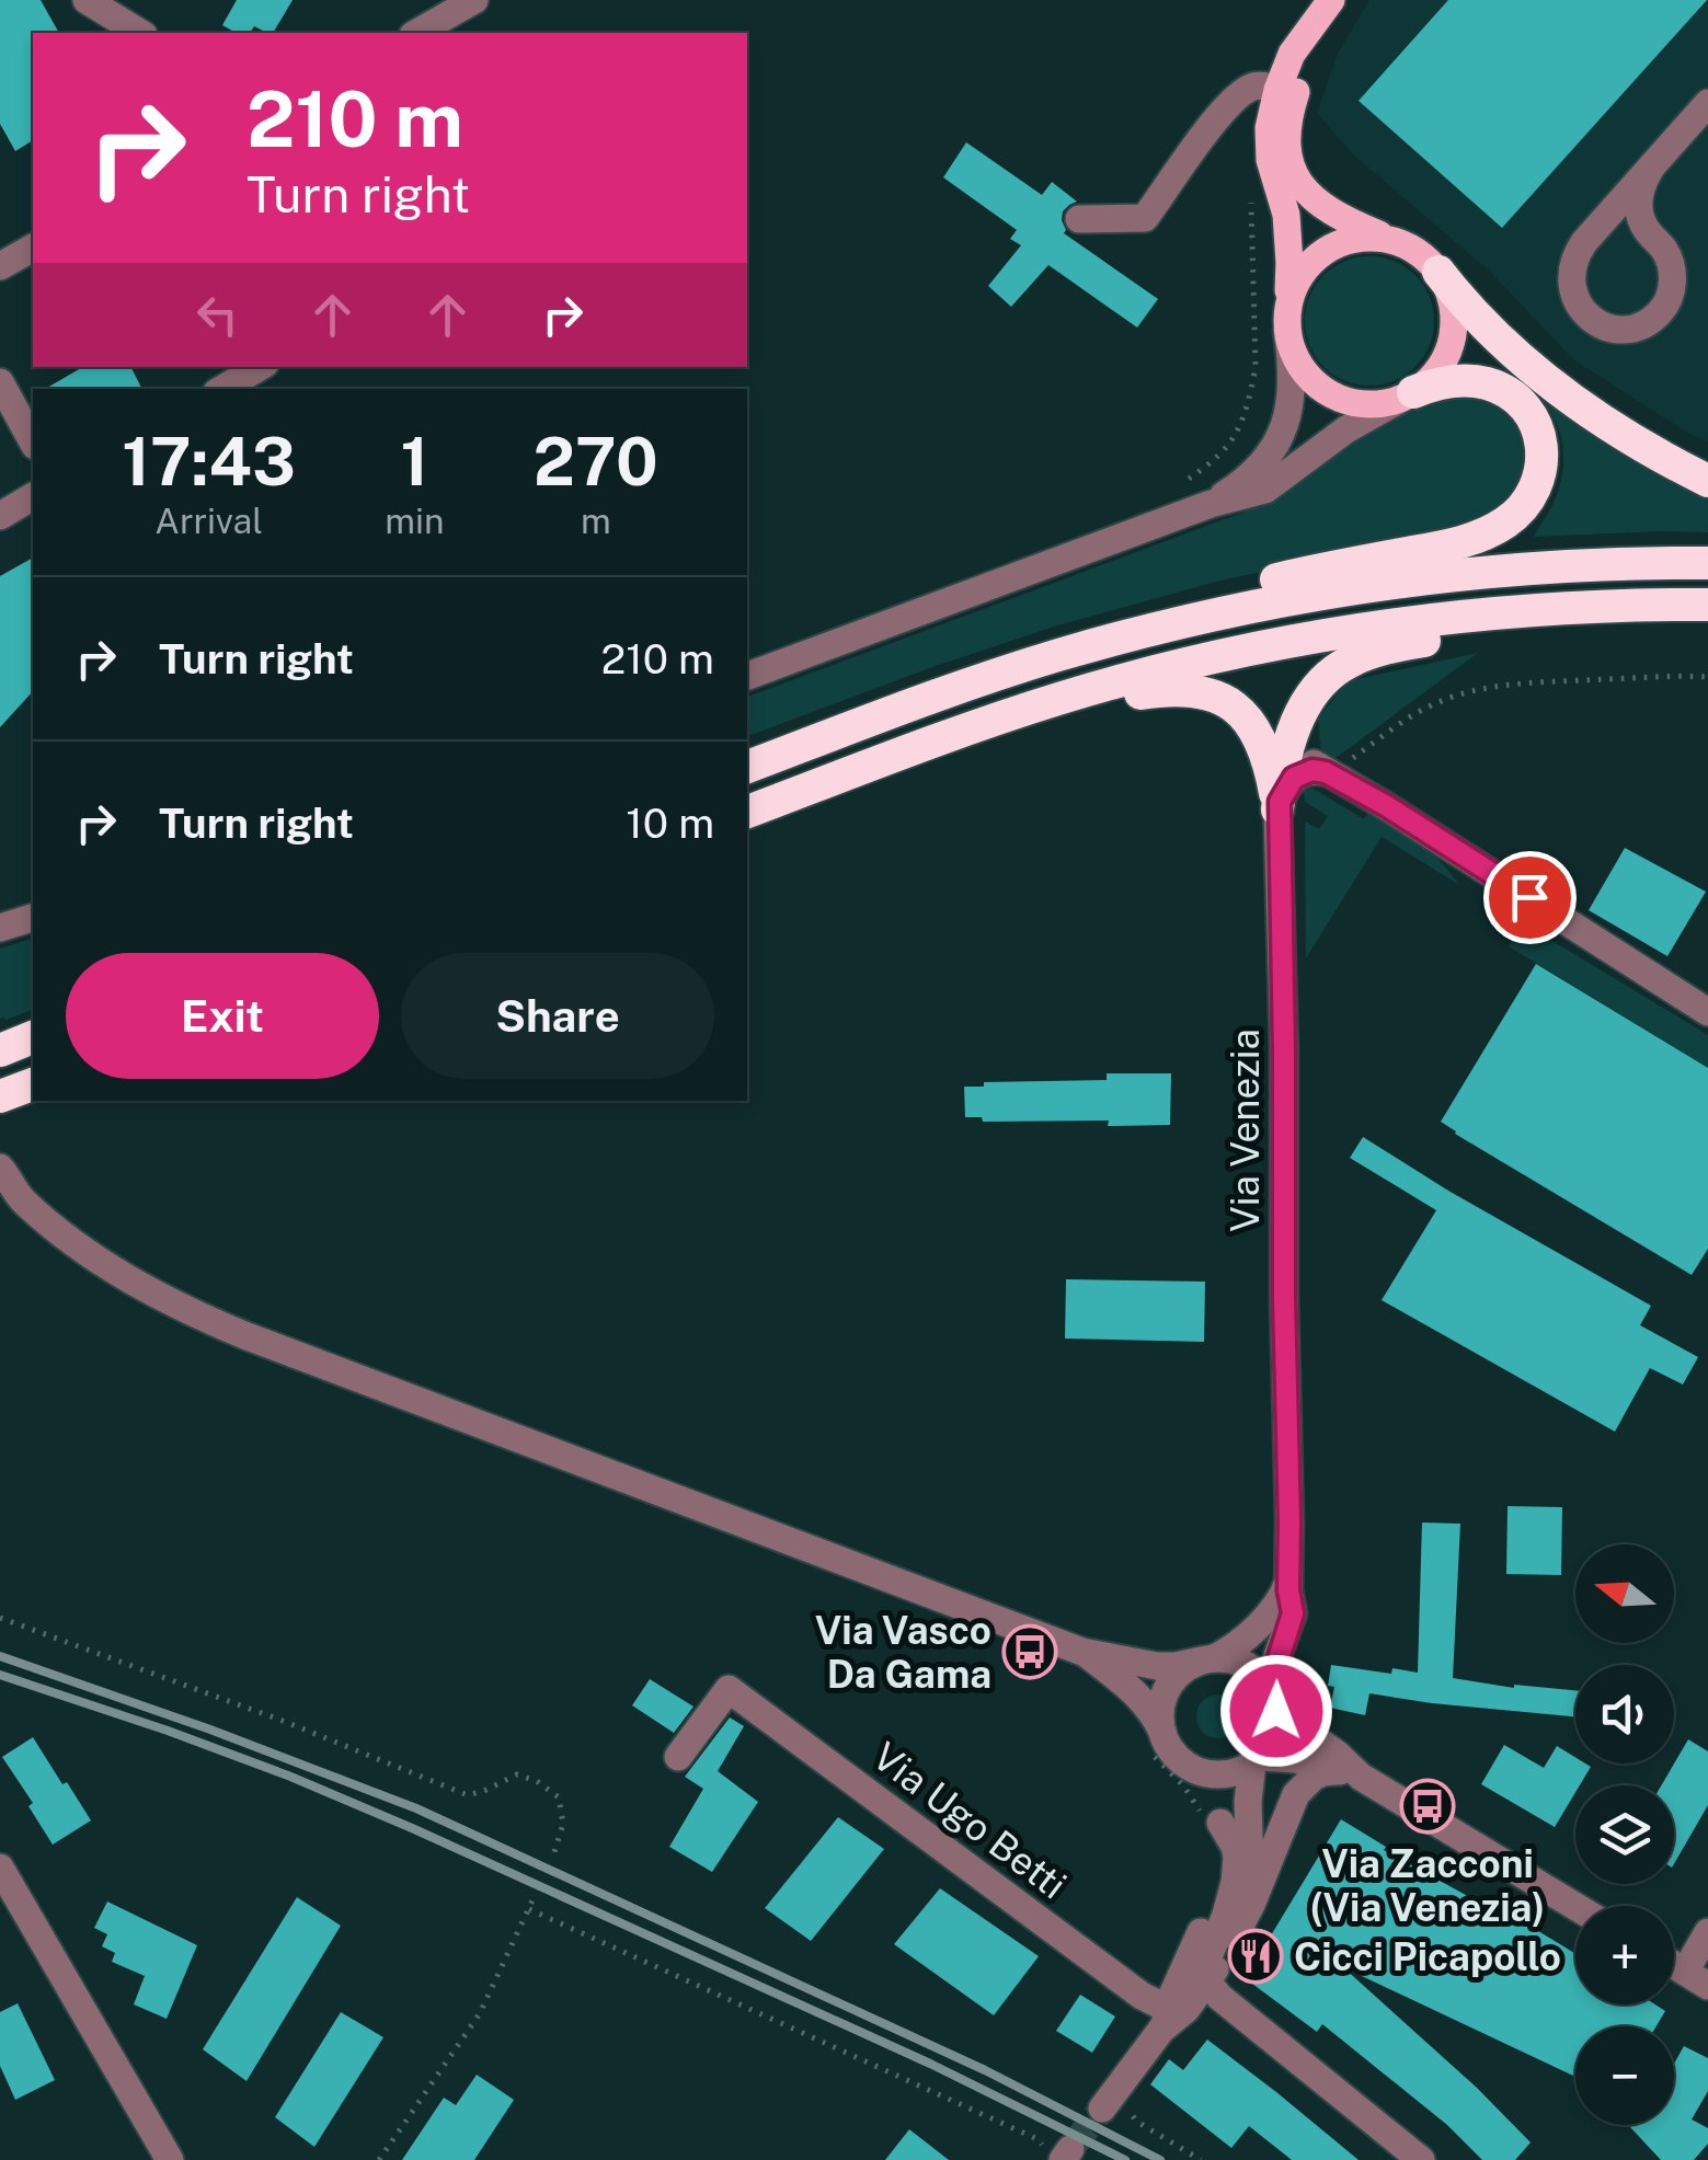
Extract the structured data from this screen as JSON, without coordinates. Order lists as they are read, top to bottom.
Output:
{
  "streets": {
    "street": ["Via Venezia", "Via Ugo Betti"]
  },
  "crossings": [
    ["Via Venezia", "Via Ugo Betti"]
  ],
  "places": {
    "bus stop": ["Via Vasco Da Gama", "Via Zacconi (Via Venezia)"],
    "restaurant": ["Cicci Picapollo"]
  },
  "north": "left",
  "page": {
    "turn": ["210 m", "Turn right"],
    "eta": [
      "17:43",
      "Arrival",
      "1",
      "min",
      "270",
      "m"
    ],
    "list": [
      {
        "name": "Turn right",
        "value": "210 m"
      },
      {
        "name": "Turn right",
        "value": "10 m"
      }
    ],
    "buttons": ["Exit", "Share"],
    "map_buttons": ["+", "−"]
  }
}
